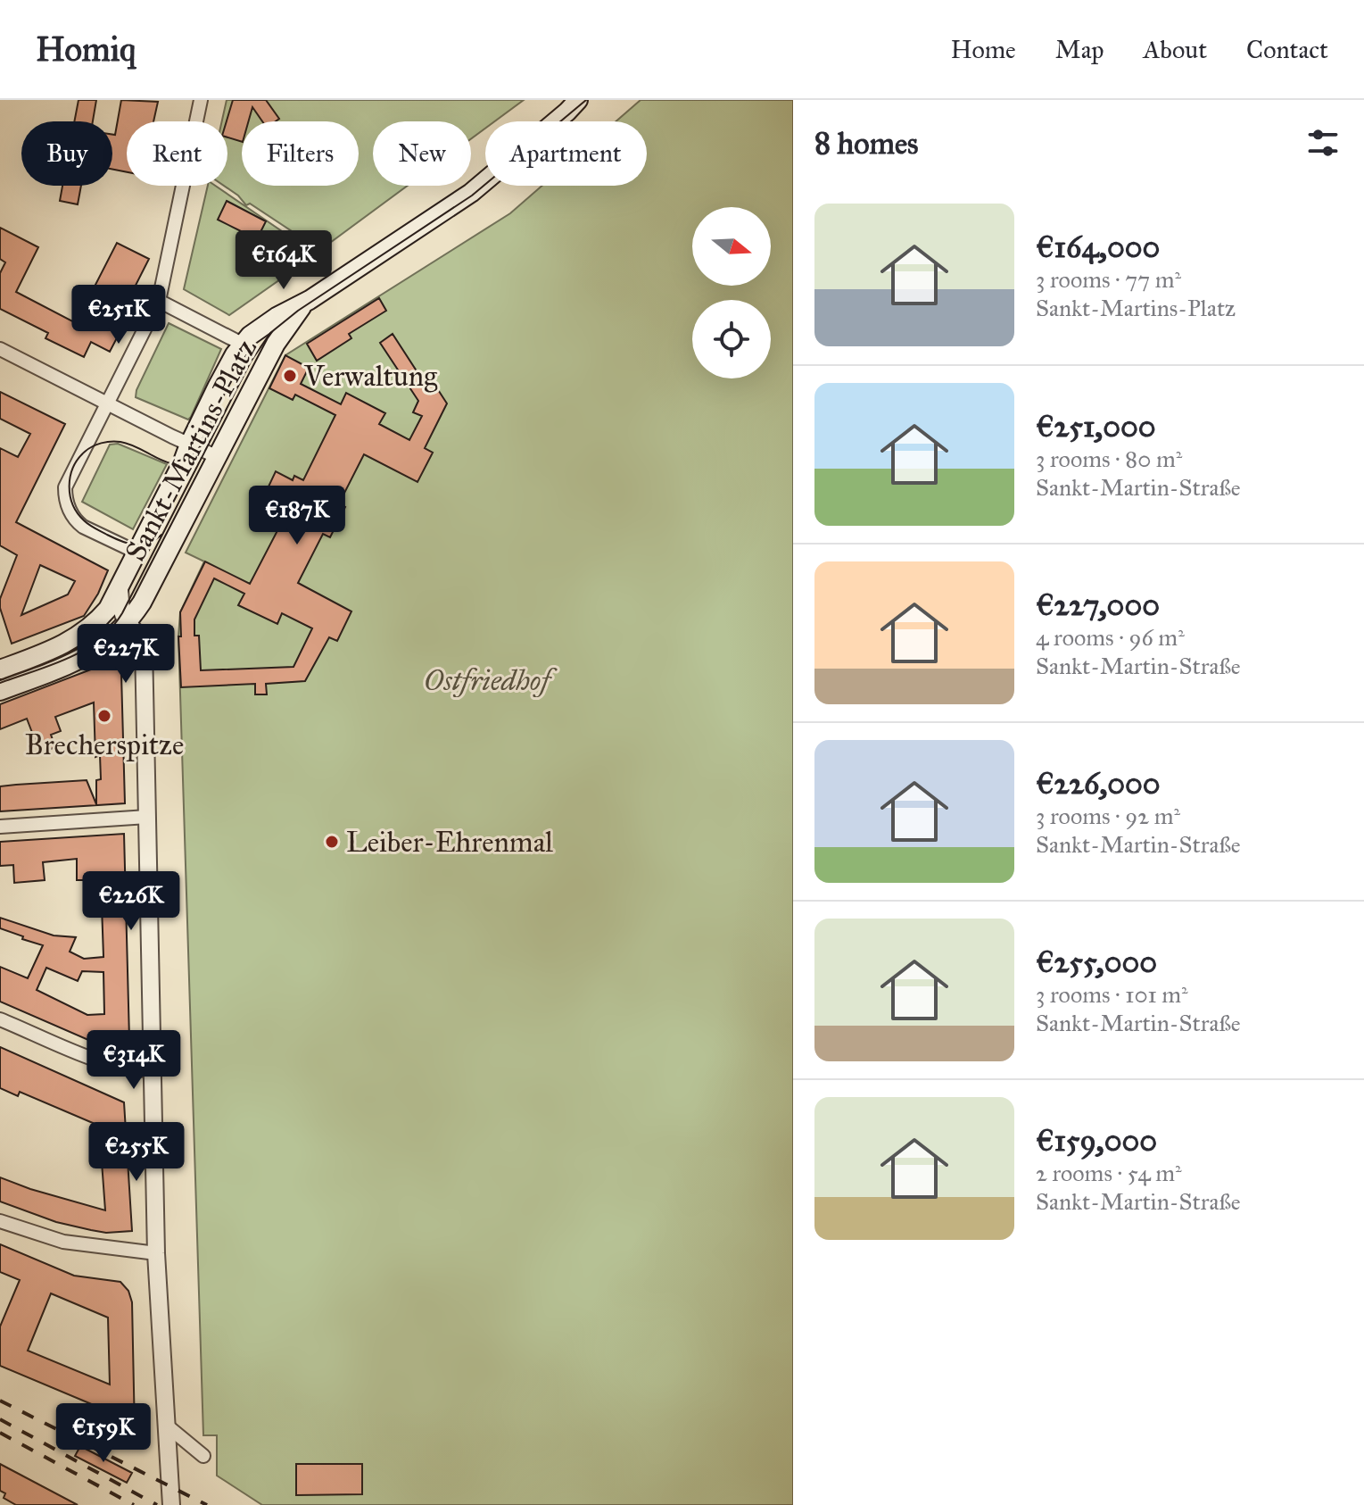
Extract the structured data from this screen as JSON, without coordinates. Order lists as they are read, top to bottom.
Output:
{
  "streets": {
    "main road": ["Sankt-Martins-Platz"]
  },
  "parks": ["Ostfriedhof"],
  "places": ["Verwaltung", "Brecherspitze", "Leiber-Ehrenmal"],
  "north": "right",
  "page": {
    "header": "Homiq",
    "nav": [
      "Home",
      "Map",
      "About",
      "Contact"
    ],
    "heading": "8 homes",
    "chip": [
      "Buy",
      "Rent",
      "Filters",
      "New",
      "Apartment"
    ],
    "list": [
      {
        "name": "€164,000",
        "note": "3 rooms · 77 m² · Sankt-Martins-Platz"
      },
      {
        "name": "€251,000",
        "note": "3 rooms · 80 m² · Sankt-Martin-Straße"
      },
      {
        "name": "€227,000",
        "note": "4 rooms · 96 m² · Sankt-Martin-Straße"
      },
      {
        "name": "€226,000",
        "note": "3 rooms · 92 m² · Sankt-Martin-Straße"
      },
      {
        "name": "€255,000",
        "note": "3 rooms · 101 m² · Sankt-Martin-Straße"
      },
      {
        "name": "€159,000",
        "note": "2 rooms · 54 m² · Sankt-Martin-Straße"
      }
    ],
    "price": [
      "€164K",
      "€251K",
      "€187K",
      "€227K",
      "€226K",
      "€314K",
      "€255K",
      "€159K"
    ]
  }
}
